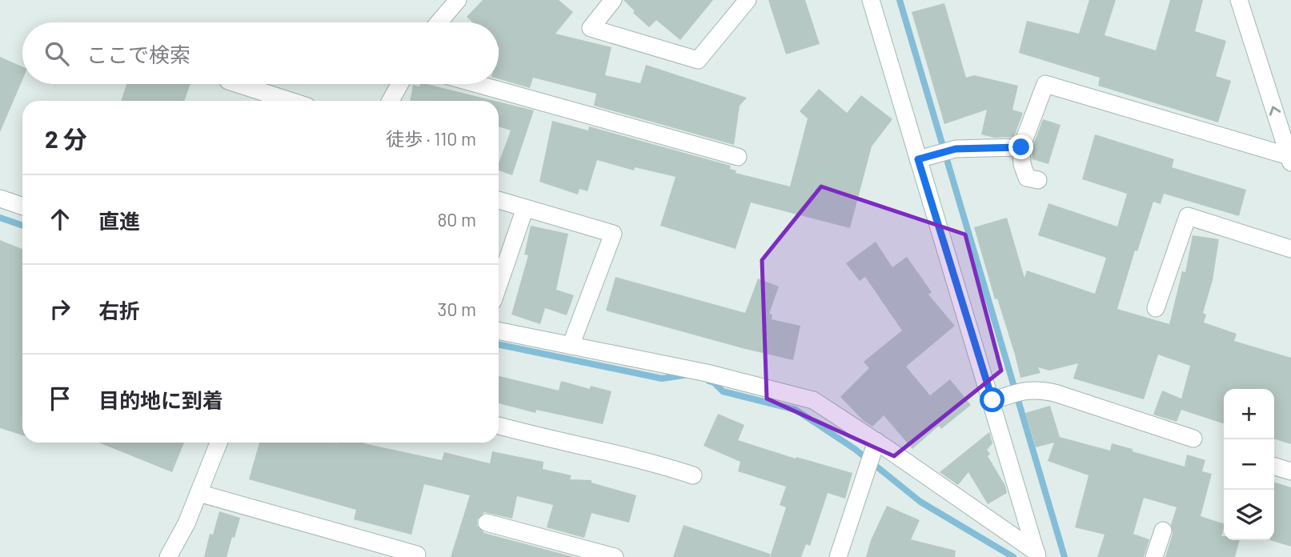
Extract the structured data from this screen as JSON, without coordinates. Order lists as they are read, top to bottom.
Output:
{
  "page": {
    "search": "ここで検索",
    "heading": ["2 分", "徒歩 · 110 m"],
    "list": [
      ["直進", "80 m"],
      ["右折", "30 m"],
      "目的地に到着"
    ],
    "map_buttons": ["+", "−"]
  }
}
